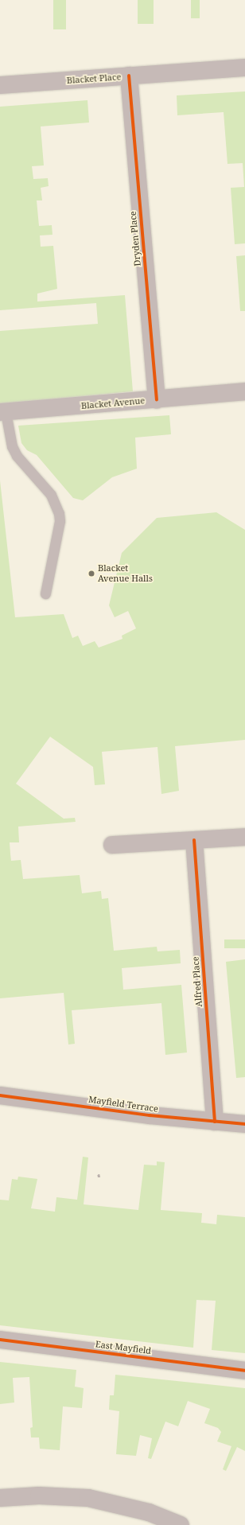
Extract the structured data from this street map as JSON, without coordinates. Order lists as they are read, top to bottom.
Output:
{
  "streets": {
    "street": [
      "Blacket Place",
      "Dryden Place",
      "Blacket Avenue",
      "Alfred Place",
      "Mayfield Terrace",
      "East Mayfield"
    ]
  },
  "crossings": [
    ["Blacket Place", "Dryden Place"],
    ["Dryden Place", "Blacket Avenue"],
    ["Alfred Place", "Mayfield Terrace"]
  ],
  "places": ["Blacket Avenue Halls"]
}
